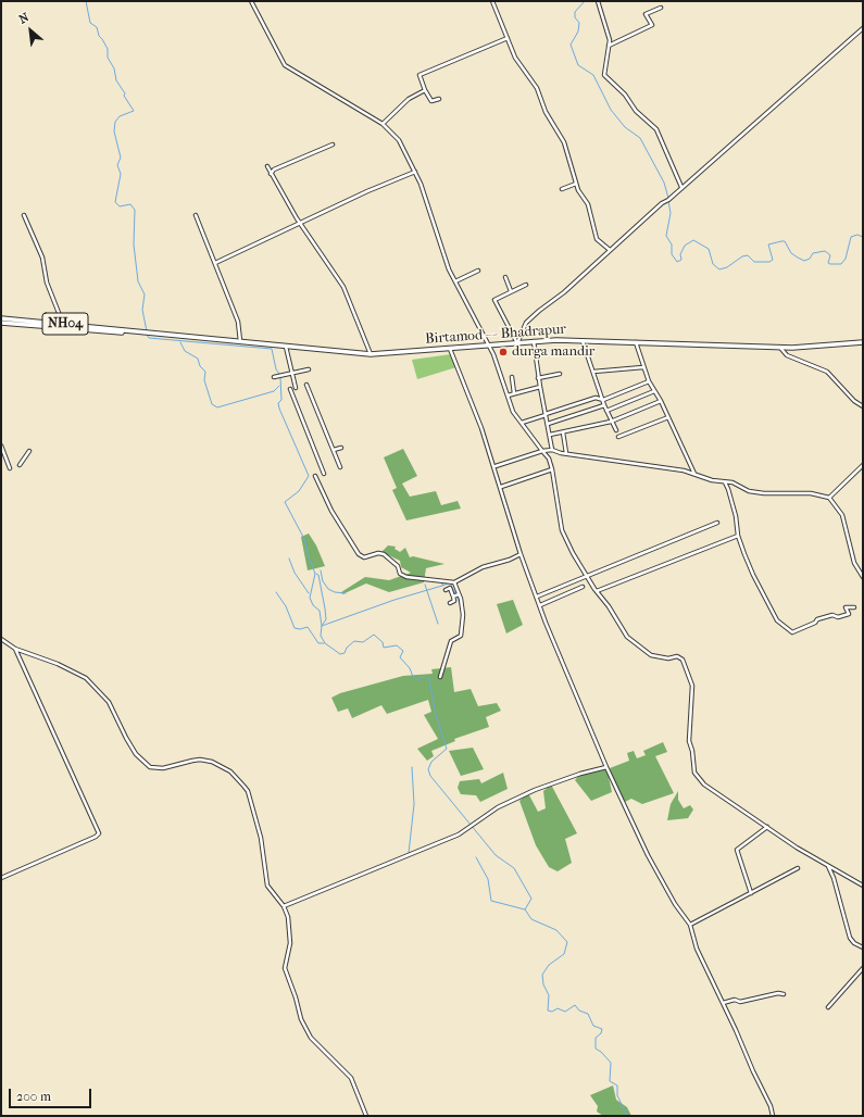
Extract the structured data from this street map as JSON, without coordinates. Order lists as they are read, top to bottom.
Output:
{
  "streets": {
    "main road": ["NH04", "Birtamod — Bhadrapur"]
  },
  "places": ["durga mandir"],
  "scale_bar": "200 m",
  "north": "top left"
}
